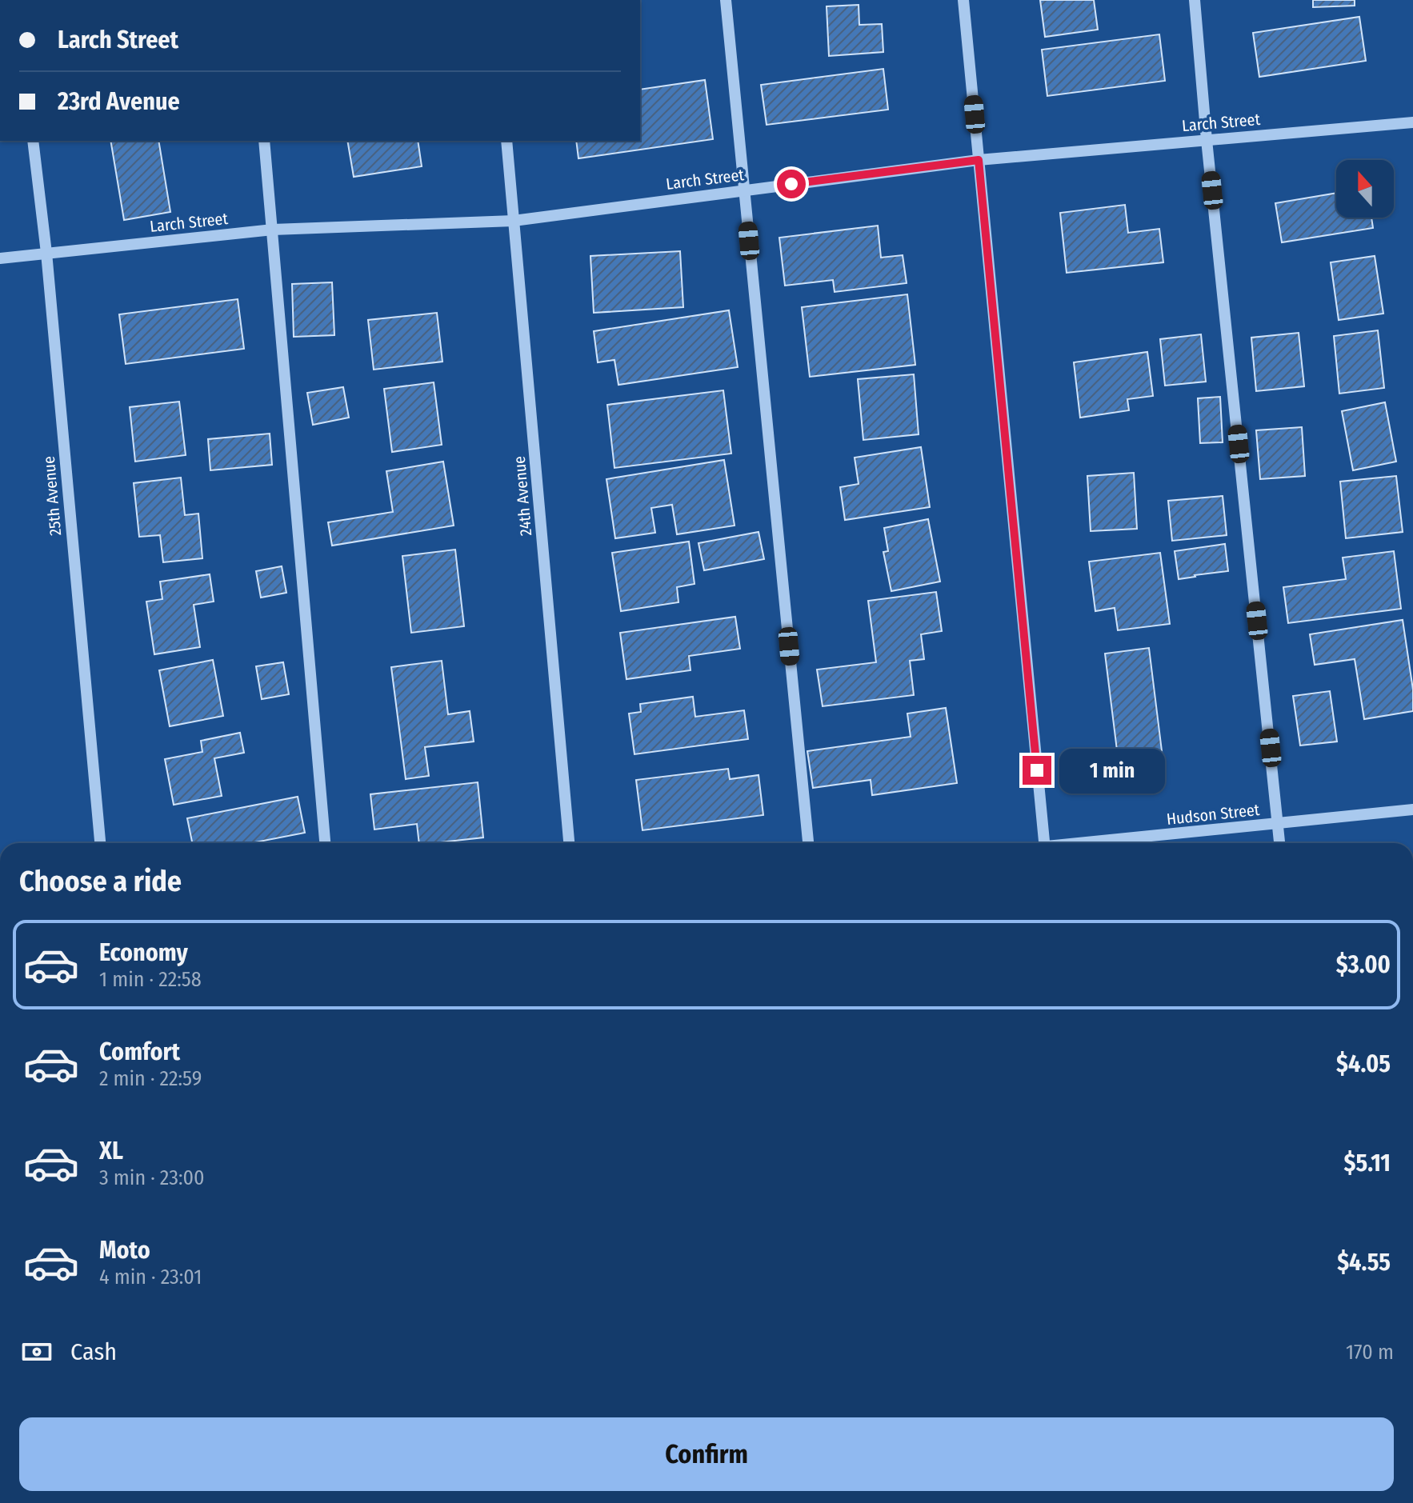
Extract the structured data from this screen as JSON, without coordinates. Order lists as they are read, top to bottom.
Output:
{
  "streets": {
    "street": [
      "Larch Street",
      "25th Avenue",
      "24th Avenue",
      "Hudson Street"
    ]
  },
  "crossings": [
    ["Larch Street", "25th Avenue"],
    ["Larch Street", "24th Avenue"]
  ],
  "north": "top",
  "page": {
    "banner": ["Larch Street", "23rd Avenue"],
    "bubble": "1 min",
    "heading": "Choose a ride",
    "list": [
      {
        "name": "Economy",
        "note": "1 min · 22:58",
        "value": "$3.00"
      },
      {
        "name": "Comfort",
        "note": "2 min · 22:59",
        "value": "$4.05"
      },
      {
        "name": "XL",
        "note": "3 min · 23:00",
        "value": "$5.11"
      },
      {
        "name": "Moto",
        "note": "4 min · 23:01",
        "value": "$4.55"
      }
    ],
    "pay": ["Cash", "170 m"],
    "buttons": "Confirm"
  }
}
